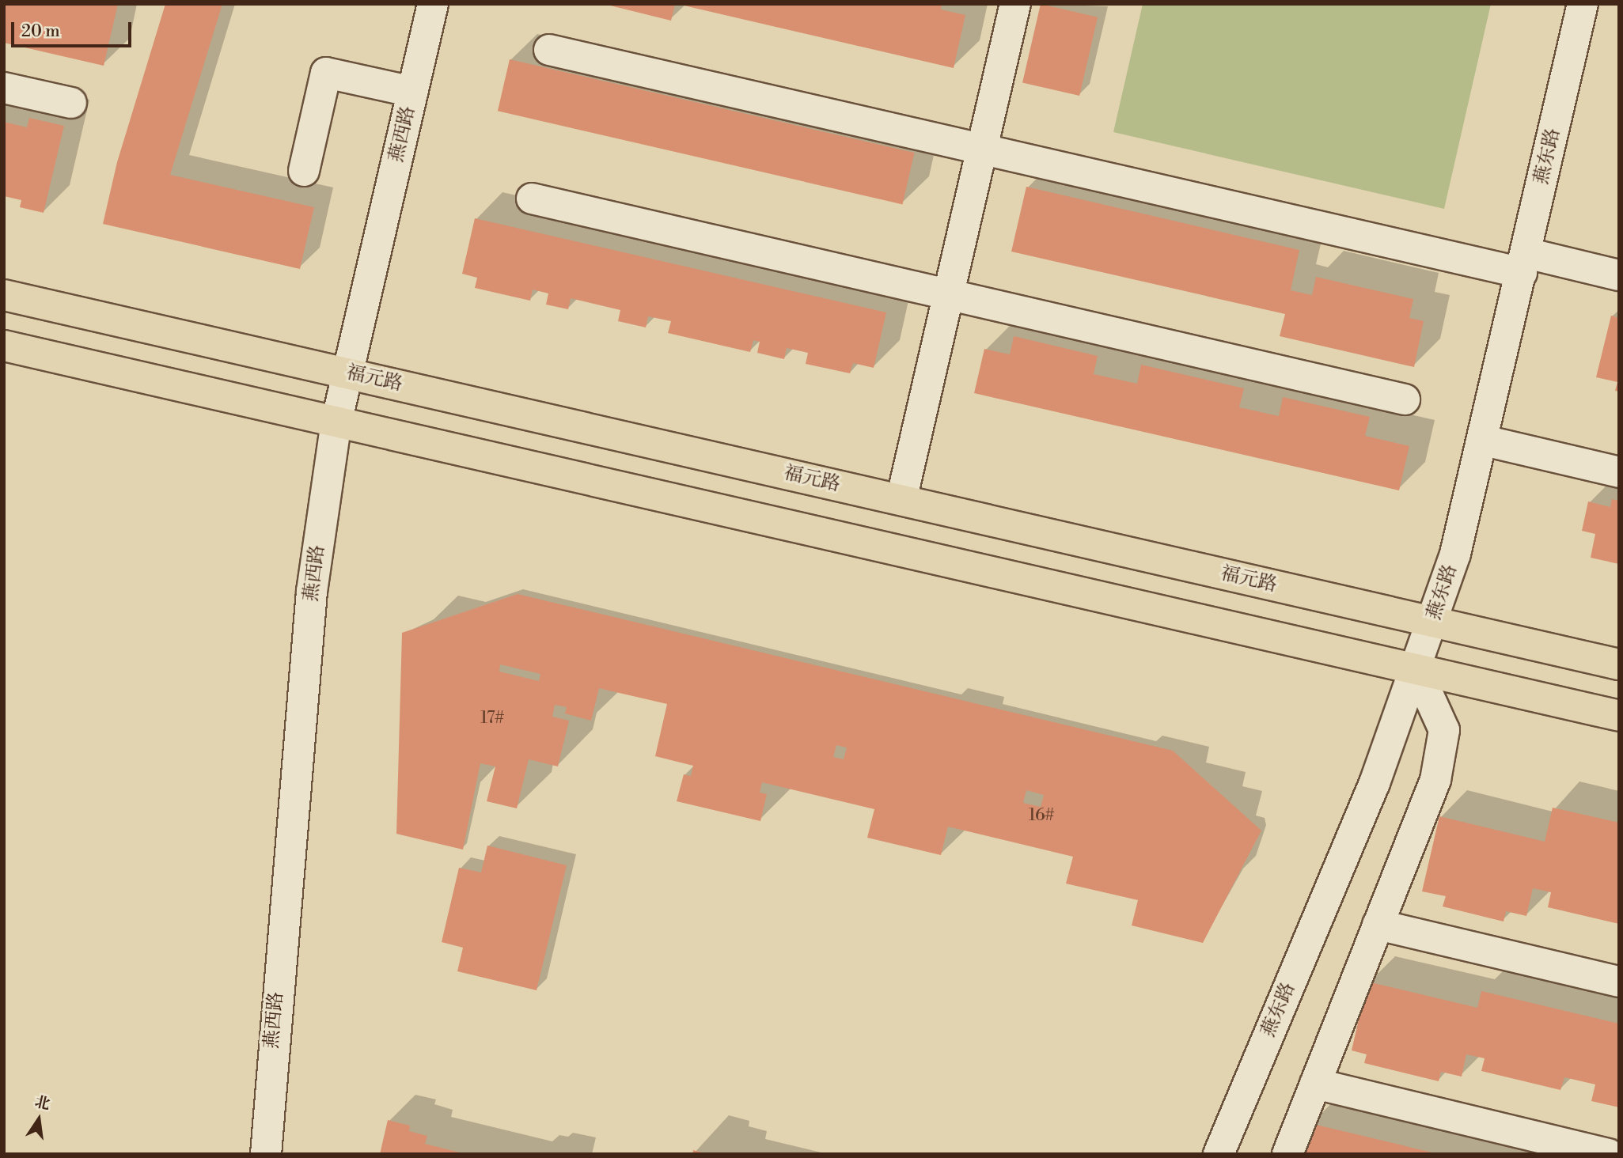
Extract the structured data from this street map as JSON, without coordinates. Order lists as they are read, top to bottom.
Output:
{
  "streets": {
    "main road": ["福元路"],
    "street": ["燕西路", "燕东路"]
  },
  "crossings": [
    ["燕西路", "福元路"],
    ["燕东路", "福元路"]
  ],
  "house_numbers": ["17#", "16#"],
  "scale_bar": "20 m",
  "north": "top"
}
